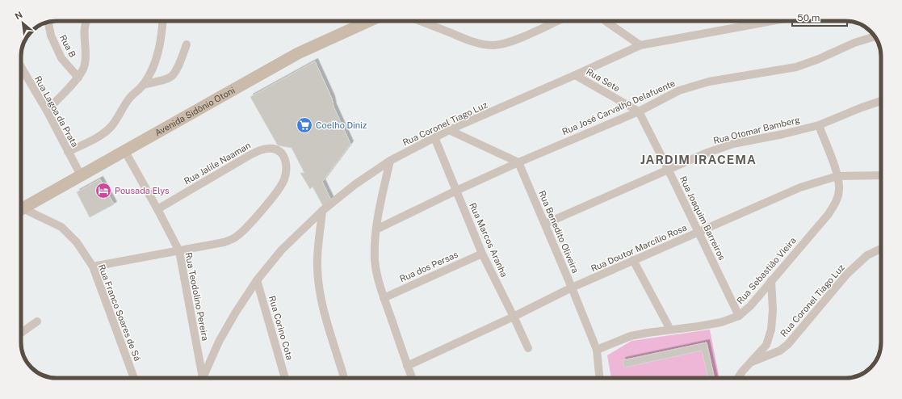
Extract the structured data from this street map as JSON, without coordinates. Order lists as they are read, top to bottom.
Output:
{
  "streets": {
    "main road": ["Avenida Sidônio Otoni"],
    "street": [
      "Rua B",
      "Rua Sete",
      "Rua José Carvalho Delafuente",
      "Rua Lagoa da Prata",
      "Rua Coronel Tiago Luz",
      "Rua Otomar Bamberg",
      "Rua Jalile Naaman",
      "Rua Joaquim Barreiros",
      "Rua Benedito Oliveira",
      "Rua Marcos Aranha",
      "Rua Doutor Marcílio Rosa",
      "Rua dos Persas",
      "Rua Sebastião Vieira",
      "Rua Teodolino Pereira",
      "Rua Franco Soares de Sá",
      "Rua Corino Cota"
    ]
  },
  "crossings": [
    ["Rua Sete", "Rua José Carvalho Delafuente"],
    ["Rua Sete", "Rua Coronel Tiago Luz"],
    ["Rua Sete", "Rua Joaquim Barreiros"],
    ["Rua José Carvalho Delafuente", "Rua Joaquim Barreiros"],
    ["Rua José Carvalho Delafuente", "Rua Benedito Oliveira"],
    ["Rua José Carvalho Delafuente", "Rua Marcos Aranha"],
    ["Avenida Sidônio Otoni", "Rua Lagoa da Prata"],
    ["Avenida Sidônio Otoni", "Rua Teodolino Pereira"],
    ["Rua Coronel Tiago Luz", "Rua Marcos Aranha"],
    ["Rua Coronel Tiago Luz", "Rua Corino Cota"],
    ["Rua Otomar Bamberg", "Rua Joaquim Barreiros"],
    ["Rua Otomar Bamberg", "Rua Benedito Oliveira"],
    ["Rua Otomar Bamberg", "Rua Sebastião Vieira"],
    ["Rua Jalile Naaman", "Rua Teodolino Pereira"],
    ["Rua Jalile Naaman", "Rua Franco Soares de Sá"],
    ["Rua Joaquim Barreiros", "Rua Doutor Marcílio Rosa"],
    ["Rua Joaquim Barreiros", "Rua Sebastião Vieira"],
    ["Rua Benedito Oliveira", "Rua Doutor Marcílio Rosa"],
    ["Rua Benedito Oliveira", "Rua Sebastião Vieira"],
    ["Rua Marcos Aranha", "Rua Doutor Marcílio Rosa"],
    ["Rua Marcos Aranha", "Rua dos Persas"],
    ["Rua Doutor Marcílio Rosa", "Rua Sebastião Vieira"]
  ],
  "districts": ["JARDIM IRACEMA"],
  "places": {
    "supermarket": ["Coelho Diniz"],
    "hotel": ["Pousada Elys"]
  },
  "scale_bar": "50 m",
  "north": "top left"
}
